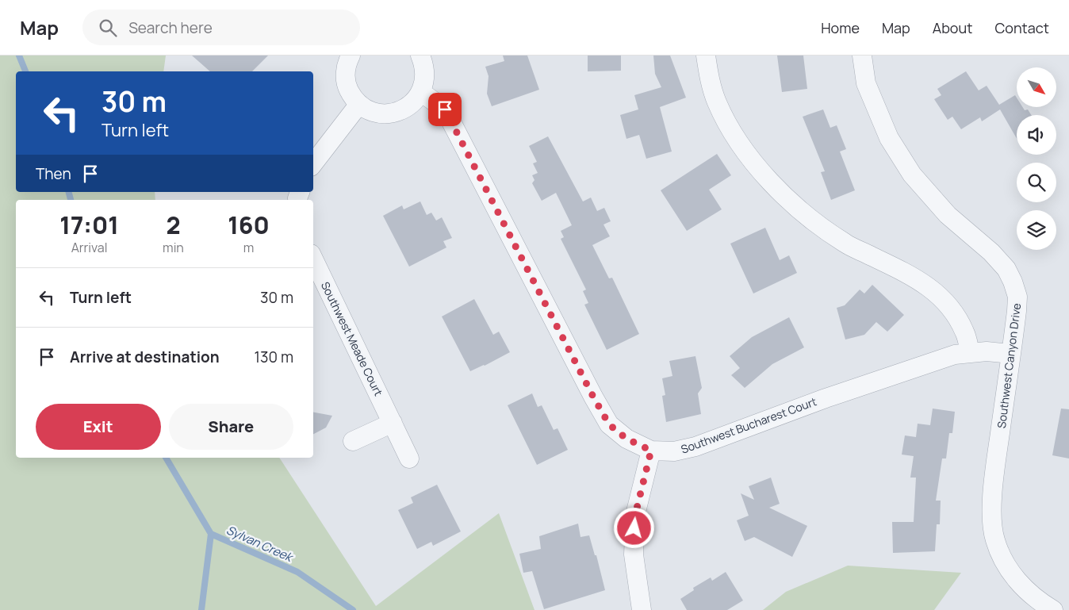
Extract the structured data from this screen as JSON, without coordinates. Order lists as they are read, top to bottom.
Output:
{
  "streets": {
    "street": ["Southwest Meade Court", "Southwest Canyon Drive", "Southwest Bucharest Court"]
  },
  "crossings": [
    ["Southwest Canyon Drive", "Southwest Bucharest Court"]
  ],
  "water": ["Sylvan Creek"],
  "north": "bottom right",
  "page": {
    "header": "Map",
    "search": "Search here",
    "nav": [
      "Home",
      "Map",
      "About",
      "Contact"
    ],
    "turn": ["30 m", "Turn left"],
    "then": "Then",
    "eta": [
      "17:01",
      "Arrival",
      "2",
      "min",
      "160",
      "m"
    ],
    "list": [
      {
        "name": "Turn left",
        "value": "30 m"
      },
      {
        "name": "Arrive at destination",
        "value": "130 m"
      }
    ],
    "buttons": ["Exit", "Share"]
  }
}
